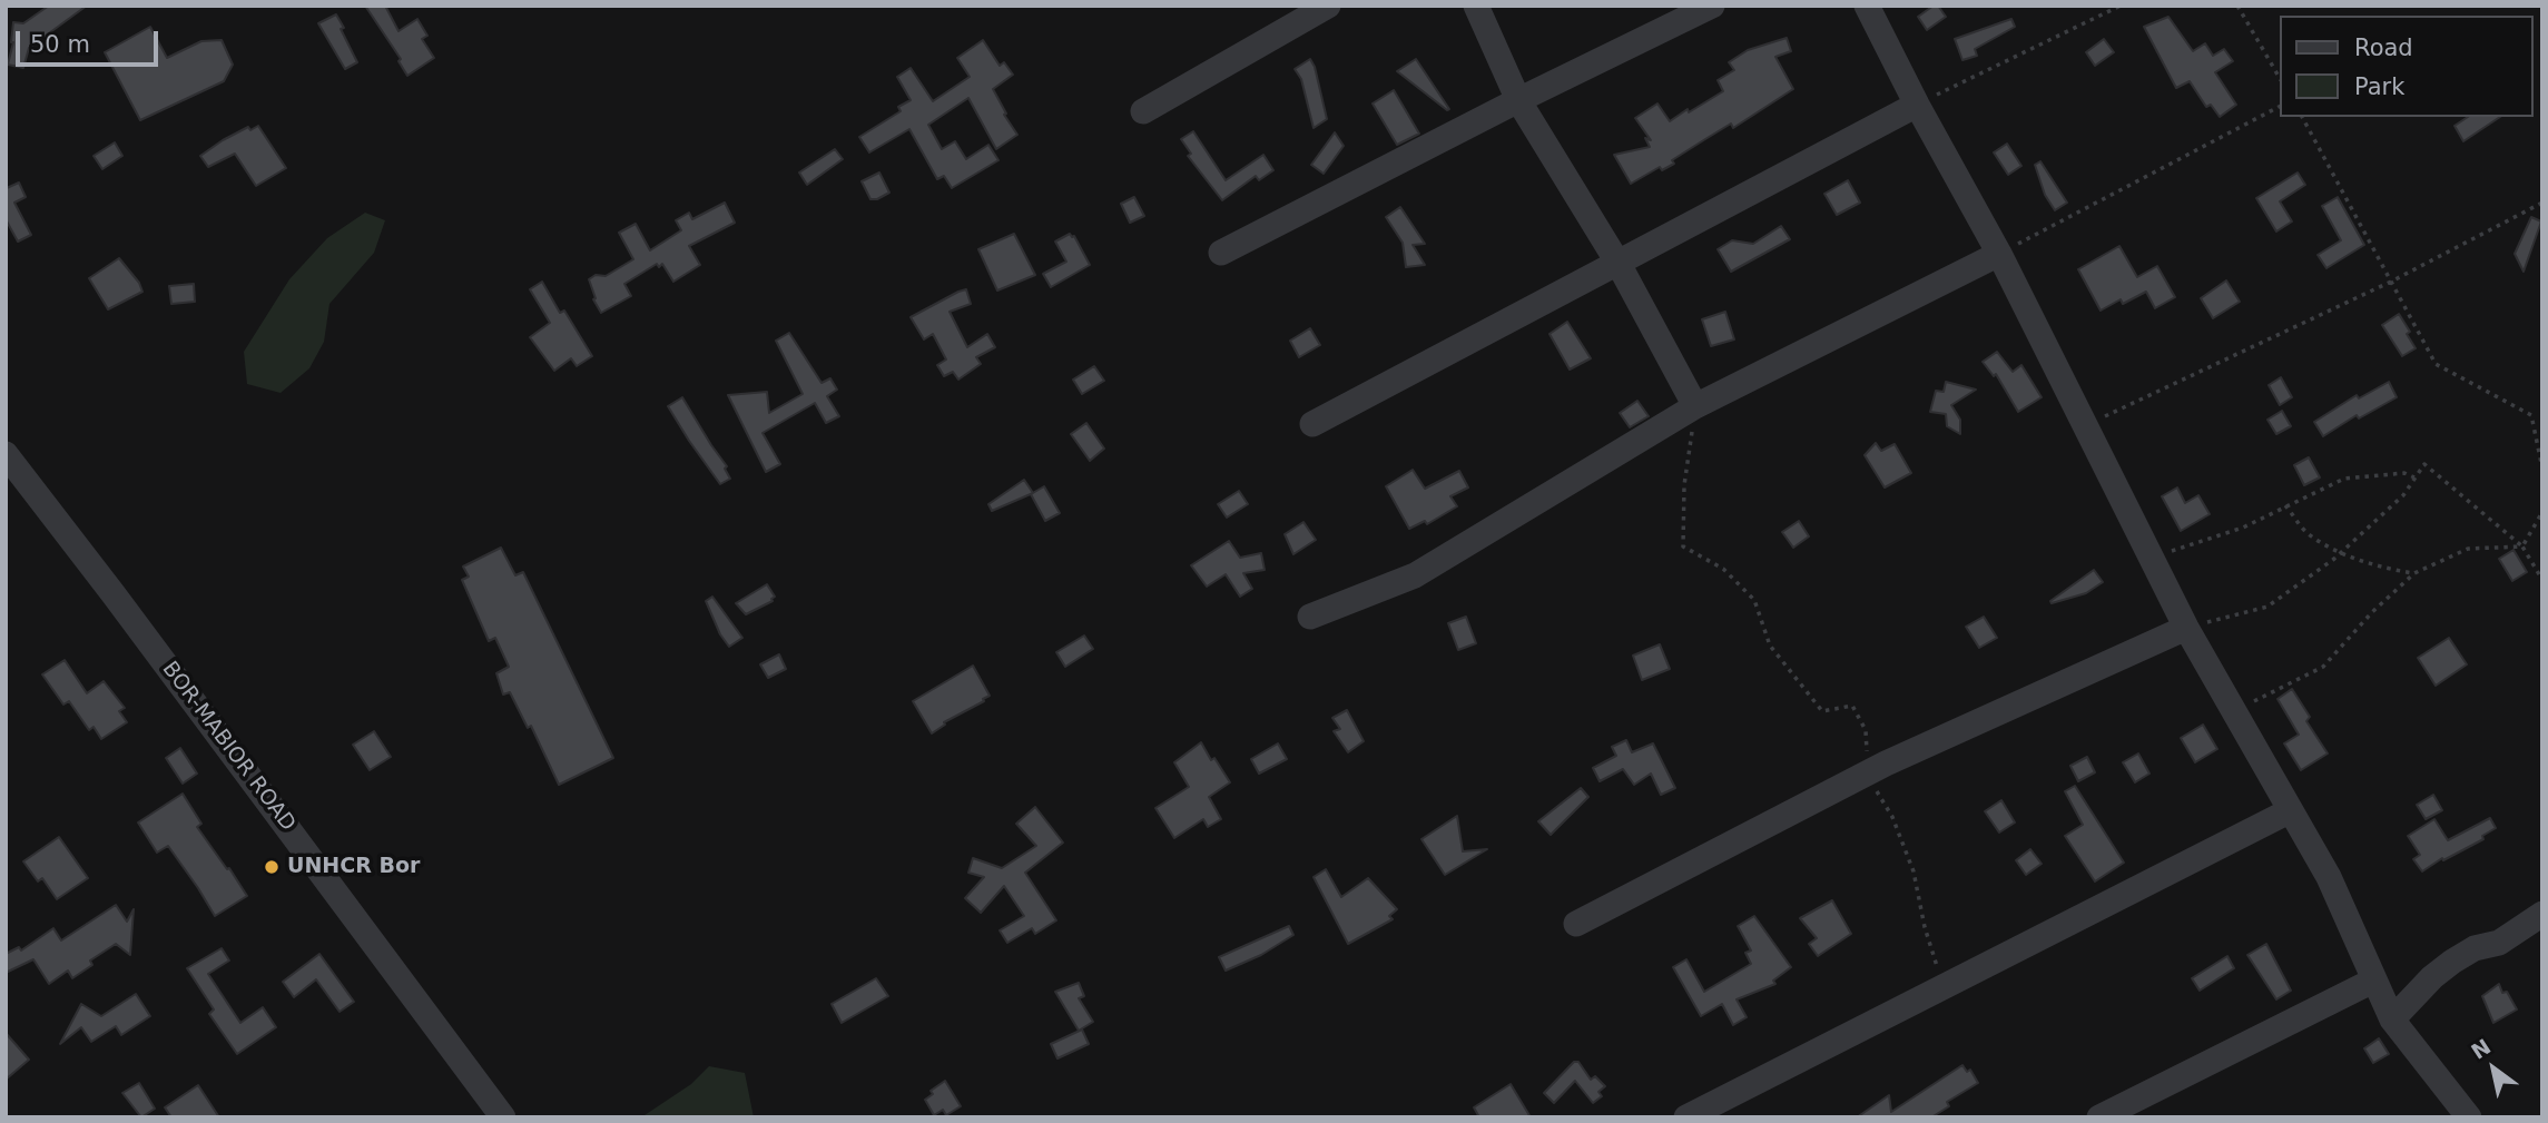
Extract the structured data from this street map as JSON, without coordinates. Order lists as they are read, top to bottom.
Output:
{
  "streets": {
    "street": ["BOR-MABIOR ROAD"]
  },
  "places": ["UNHCR Bor"],
  "legend": ["Road", "Park"],
  "scale_bar": "50 m",
  "north": "top left"
}
